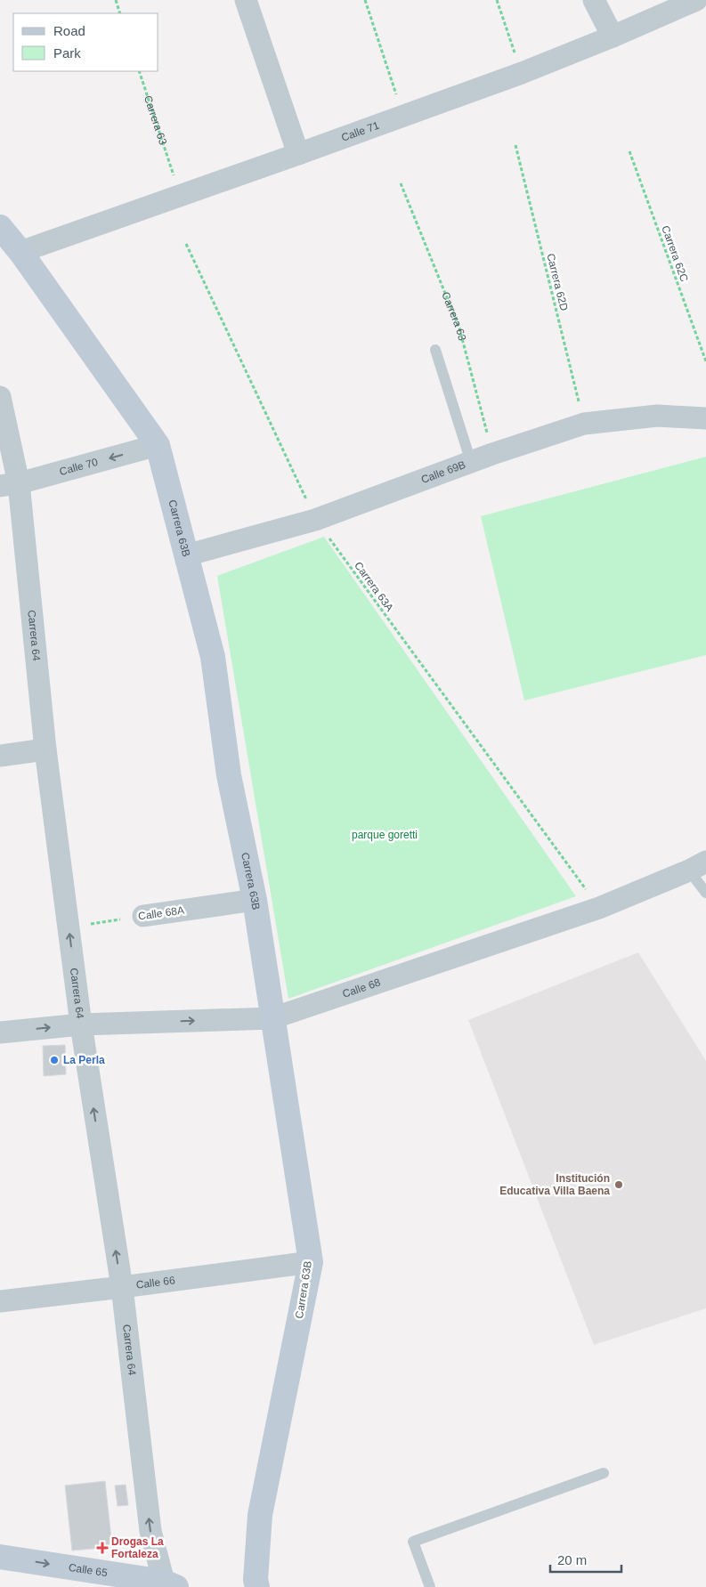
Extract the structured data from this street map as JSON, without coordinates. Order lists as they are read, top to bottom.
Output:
{
  "streets": {
    "main road": ["Carrera 63B", "Calle 65"],
    "street": [
      "Calle 71",
      "Calle 70",
      "Calle 69B",
      "Carrera 64",
      "Calle 68A",
      "Calle 68",
      "Calle 66"
    ],
    "path": [
      "Carrera 63",
      "Carrera 62C",
      "Carrera 62D",
      "Carrera 63A"
    ]
  },
  "crossings": [
    ["Carrera 63", "Calle 71"],
    ["Carrera 63", "Calle 69B"],
    ["Calle 71", "Carrera 63B"],
    ["Carrera 62D", "Calle 69B"],
    ["Calle 70", "Carrera 63B"],
    ["Calle 70", "Carrera 64"],
    ["Calle 69B", "Carrera 63B"],
    ["Calle 69B", "Carrera 63A"],
    ["Carrera 63B", "Calle 68A"],
    ["Carrera 63B", "Calle 68"],
    ["Carrera 63B", "Calle 66"],
    ["Carrera 63A", "Calle 68"],
    ["Carrera 64", "Calle 68A"],
    ["Carrera 64", "Calle 68"],
    ["Carrera 64", "Calle 66"],
    ["Carrera 64", "Calle 65"]
  ],
  "one_way": [
    "Calle 70",
    "Carrera 64",
    "Calle 68",
    "Calle 65"
  ],
  "parks": ["parque goretti"],
  "places": {
    "other": ["La Perla", "Institución Educativa Villa Baena"],
    "health": ["Drogas La Fortaleza"]
  },
  "legend": ["Road", "Park"],
  "scale_bar": "20 m"
}
